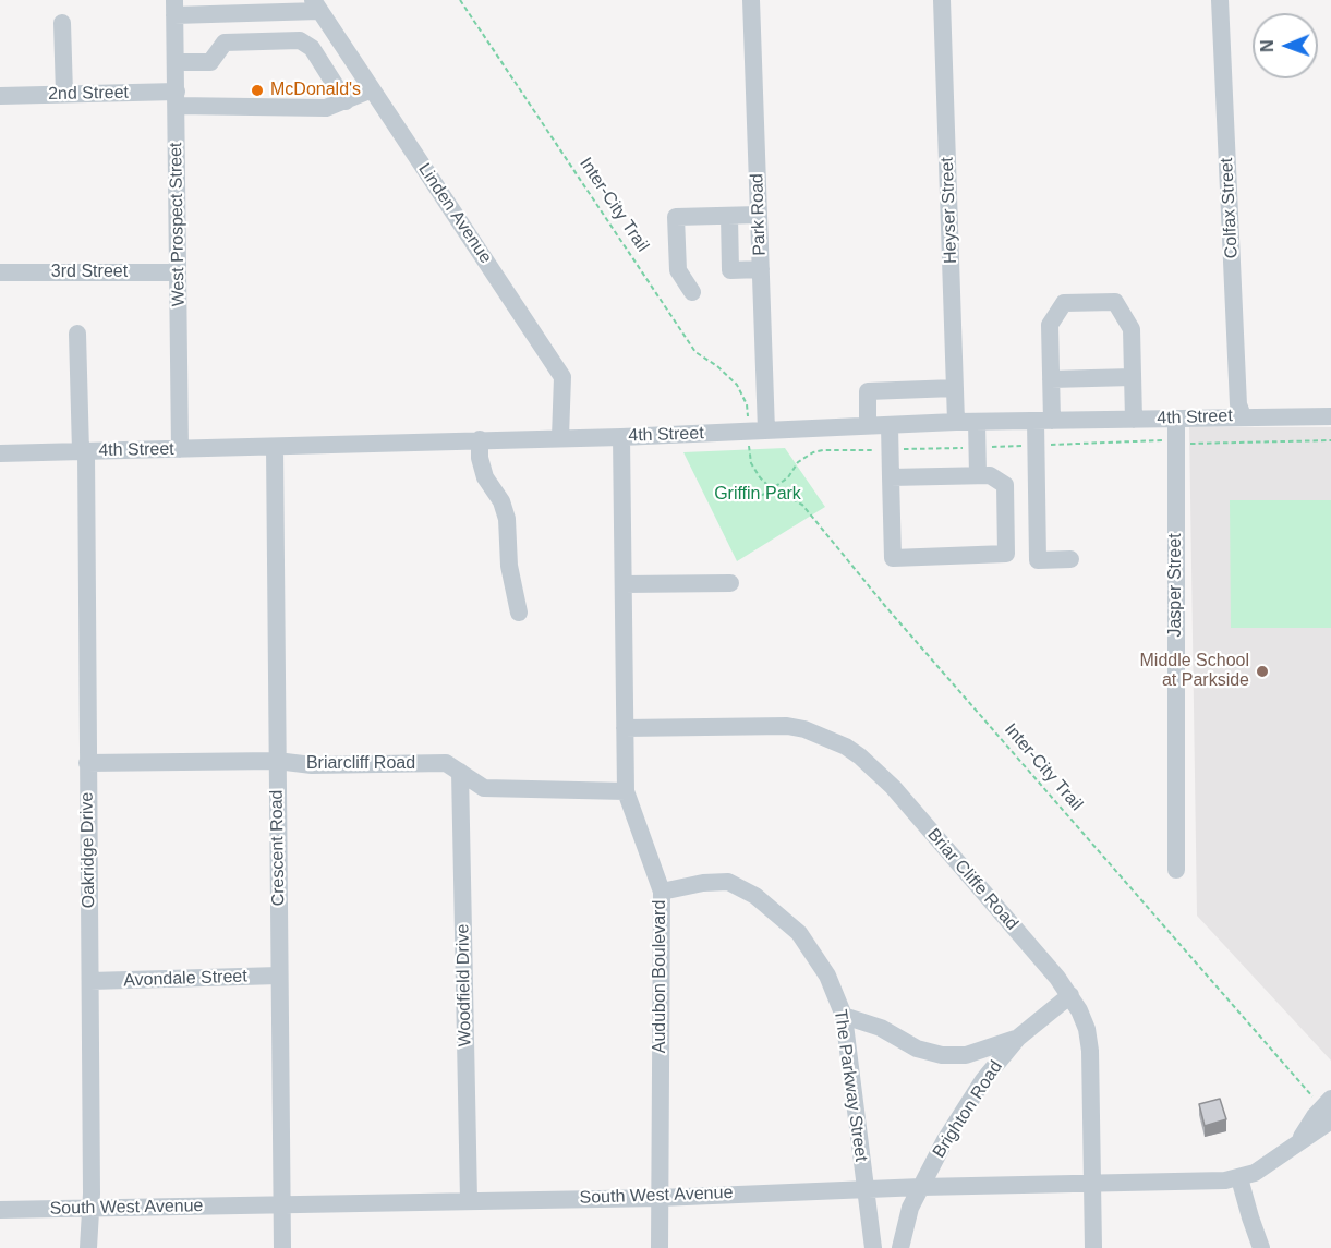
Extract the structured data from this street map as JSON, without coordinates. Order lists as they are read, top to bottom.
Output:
{
  "streets": {
    "street": [
      "2nd Street",
      "Colfax Street",
      "Heyser Street",
      "Linden Avenue",
      "Park Road",
      "West Prospect Street",
      "3rd Street",
      "4th Street",
      "Jasper Street",
      "Briarcliff Road",
      "Crescent Road",
      "Oakridge Drive",
      "Briar Cliffe Road",
      "Audubon Boulevard",
      "Avondale Street",
      "Woodfield Drive",
      "The Parkway Street",
      "Brighton Road",
      "South West Avenue"
    ],
    "path": ["Inter-City Trail"]
  },
  "crossings": [
    ["2nd Street", "Linden Avenue"],
    ["2nd Street", "West Prospect Street"],
    ["Colfax Street", "4th Street"],
    ["Heyser Street", "4th Street"],
    ["Linden Avenue", "4th Street"],
    ["Park Road", "4th Street"],
    ["West Prospect Street", "3rd Street"],
    ["West Prospect Street", "4th Street"],
    ["4th Street", "Jasper Street"],
    ["4th Street", "Crescent Road"],
    ["4th Street", "Oakridge Drive"],
    ["4th Street", "Audubon Boulevard"],
    ["Briarcliff Road", "Crescent Road"],
    ["Briarcliff Road", "Oakridge Drive"],
    ["Briarcliff Road", "Audubon Boulevard"],
    ["Briarcliff Road", "Woodfield Drive"],
    ["Crescent Road", "Avondale Street"],
    ["Crescent Road", "South West Avenue"],
    ["Oakridge Drive", "Avondale Street"],
    ["Oakridge Drive", "South West Avenue"],
    ["Briar Cliffe Road", "Audubon Boulevard"],
    ["Briar Cliffe Road", "Brighton Road"],
    ["Briar Cliffe Road", "South West Avenue"],
    ["Audubon Boulevard", "The Parkway Street"],
    ["Audubon Boulevard", "South West Avenue"],
    ["Woodfield Drive", "South West Avenue"],
    ["The Parkway Street", "South West Avenue"],
    ["Brighton Road", "South West Avenue"]
  ],
  "parks": ["Griffin Park"],
  "places": ["McDonald's", "Middle School at Parkside"],
  "north": "left"
}
